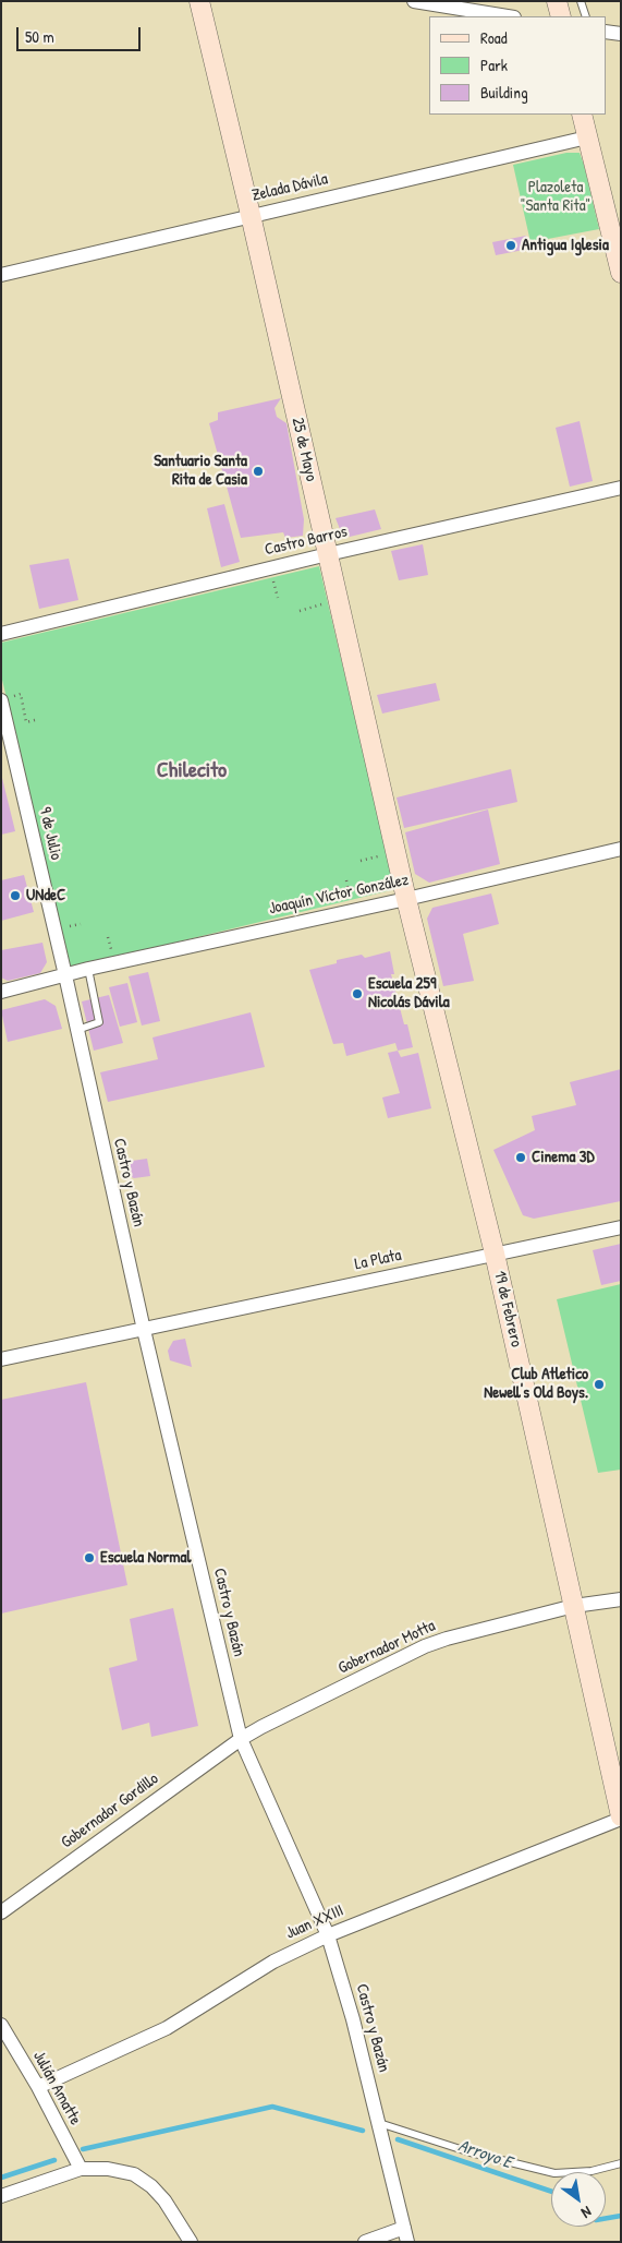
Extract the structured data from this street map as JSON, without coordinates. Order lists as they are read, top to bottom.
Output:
{
  "streets": {
    "main road": ["25 de Mayo", "19 de Febrero"],
    "street": [
      "Zelada Dávila",
      "Castro Barros",
      "9 de Julio",
      "Joaquín Víctor González",
      "Castro y Bazán",
      "La Plata",
      "Gobernador Motta",
      "Gobernador Gordillo",
      "Juan XXIII",
      "Julián Amatte"
    ]
  },
  "crossings": [
    ["Zelada Dávila", "25 de Mayo"],
    ["25 de Mayo", "Castro Barros"],
    ["25 de Mayo", "Joaquín Víctor González"],
    ["25 de Mayo", "19 de Febrero"],
    ["9 de Julio", "Joaquín Víctor González"],
    ["9 de Julio", "Castro y Bazán"],
    ["Joaquín Víctor González", "Castro y Bazán"],
    ["Joaquín Víctor González", "19 de Febrero"],
    ["Castro y Bazán", "La Plata"],
    ["Castro y Bazán", "Gobernador Motta"],
    ["Castro y Bazán", "Gobernador Gordillo"],
    ["Castro y Bazán", "Juan XXIII"],
    ["La Plata", "19 de Febrero"],
    ["19 de Febrero", "Gobernador Motta"],
    ["19 de Febrero", "Juan XXIII"],
    ["Gobernador Motta", "Gobernador Gordillo"],
    ["Juan XXIII", "Julián Amatte"]
  ],
  "districts": ["Chilecito"],
  "water": ["Arroyo E"],
  "parks": ["Plazoleta \"Santa Rita\""],
  "places": [
    "Antigua Iglesia",
    "Santuario Santa Rita de Casia",
    "UNdeC",
    "Escuela 259 Nicolás Dávila",
    "Cinema 3D",
    "Club Atletico Newell's Old Boys.",
    "Escuela Normal"
  ],
  "legend": ["Road", "Park", "Building"],
  "scale_bar": "50 m",
  "north": "bottom right"
}
